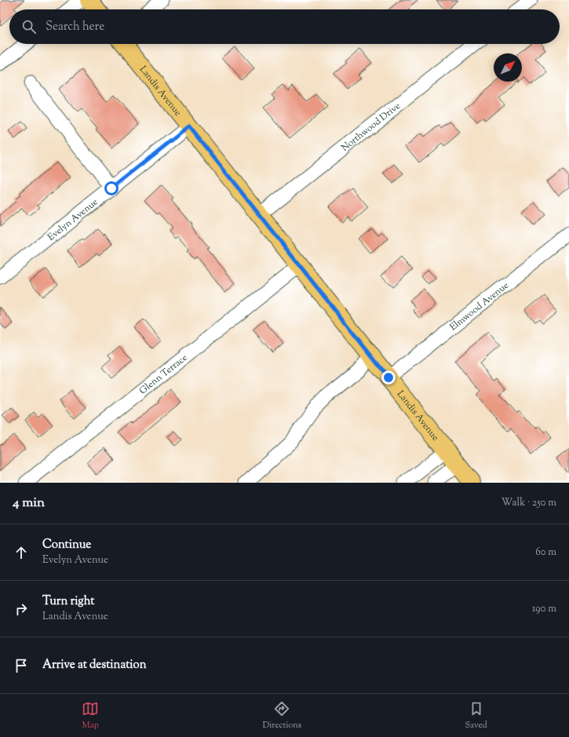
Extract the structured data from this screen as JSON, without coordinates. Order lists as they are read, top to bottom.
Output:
{
  "streets": {
    "main road": ["Landis Avenue"],
    "street": [
      "Northwood Drive",
      "Evelyn Avenue",
      "Elmwood Avenue",
      "Glenn Terrace"
    ]
  },
  "crossings": [
    ["Landis Avenue", "Northwood Drive"],
    ["Landis Avenue", "Evelyn Avenue"],
    ["Landis Avenue", "Elmwood Avenue"],
    ["Landis Avenue", "Glenn Terrace"]
  ],
  "north": "top right",
  "page": {
    "search": "Search here",
    "heading": ["4 min", "Walk · 250 m"],
    "list": [
      ["Continue", "Evelyn Avenue", "60 m"],
      ["Turn right", "Landis Avenue", "190 m"],
      "Arrive at destination"
    ],
    "nav": ["Map", "Directions", "Saved"]
  }
}
